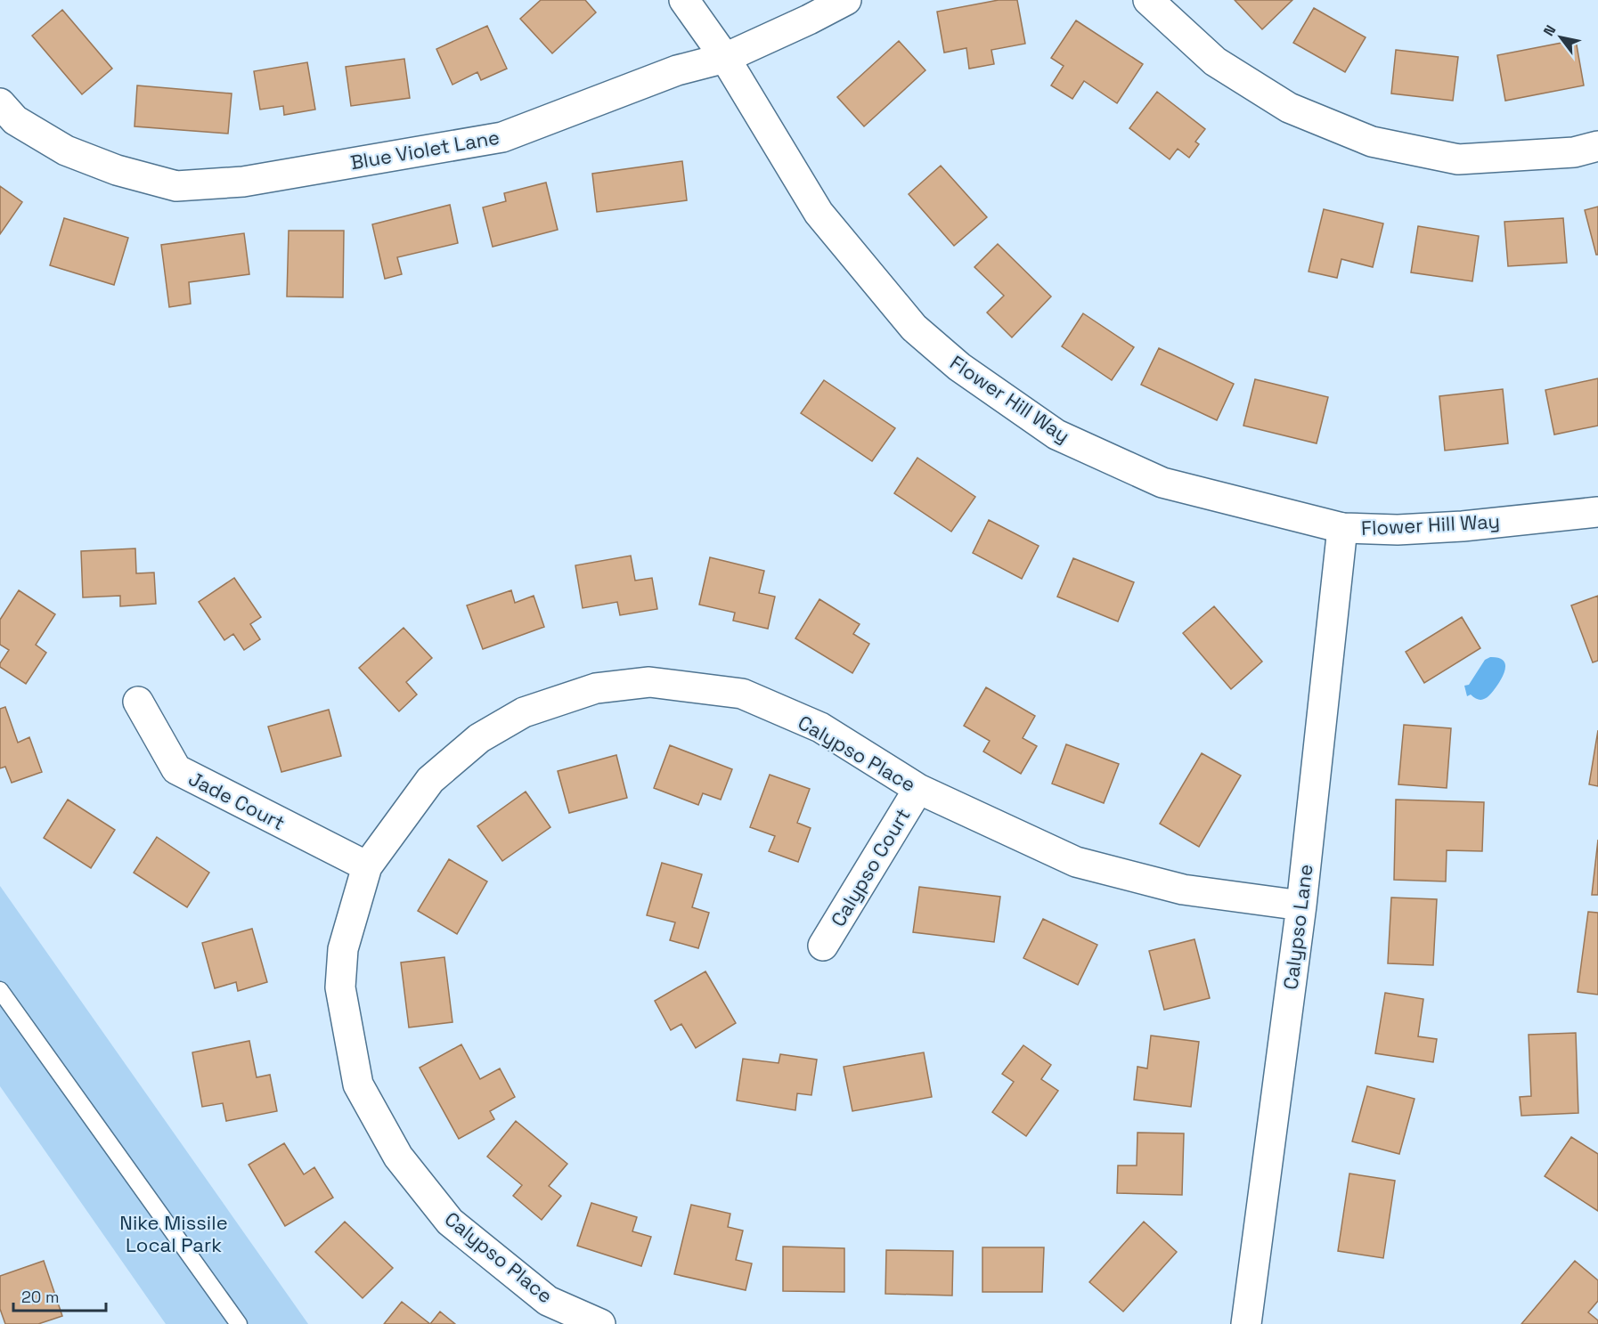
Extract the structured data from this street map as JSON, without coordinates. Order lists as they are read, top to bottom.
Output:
{
  "streets": {
    "street": [
      "Blue Violet Lane",
      "Flower Hill Way",
      "Calypso Place",
      "Jade Court",
      "Calypso Court",
      "Calypso Lane"
    ]
  },
  "crossings": [
    ["Blue Violet Lane", "Flower Hill Way"],
    ["Flower Hill Way", "Calypso Lane"],
    ["Calypso Place", "Jade Court"],
    ["Calypso Place", "Calypso Court"],
    ["Calypso Place", "Calypso Lane"]
  ],
  "parks": ["Nike Missile Local Park"],
  "scale_bar": "20 m",
  "north": "top left"
}
